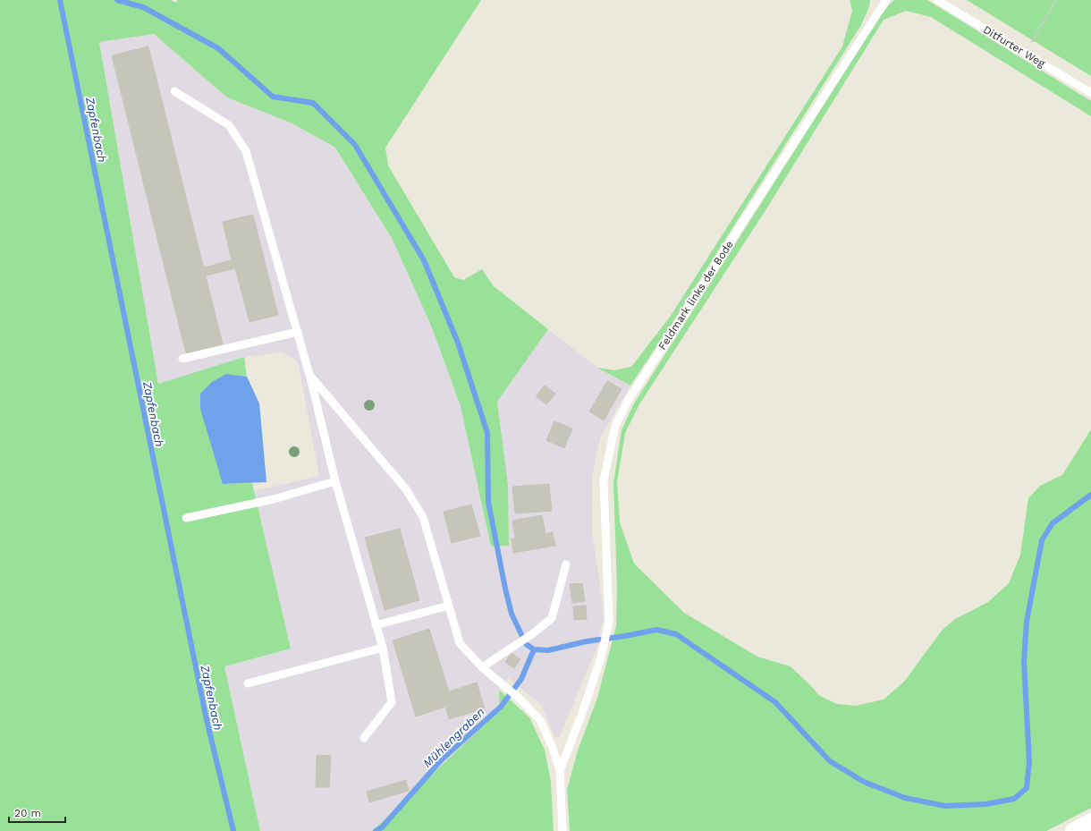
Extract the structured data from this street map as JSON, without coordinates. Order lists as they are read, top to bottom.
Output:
{
  "streets": {
    "lane": ["Ditfurter Weg", "Feldmark links der Bode"]
  },
  "water": ["Zapfenbach", "Mühlengraben"],
  "scale_bar": "20 m"
}
